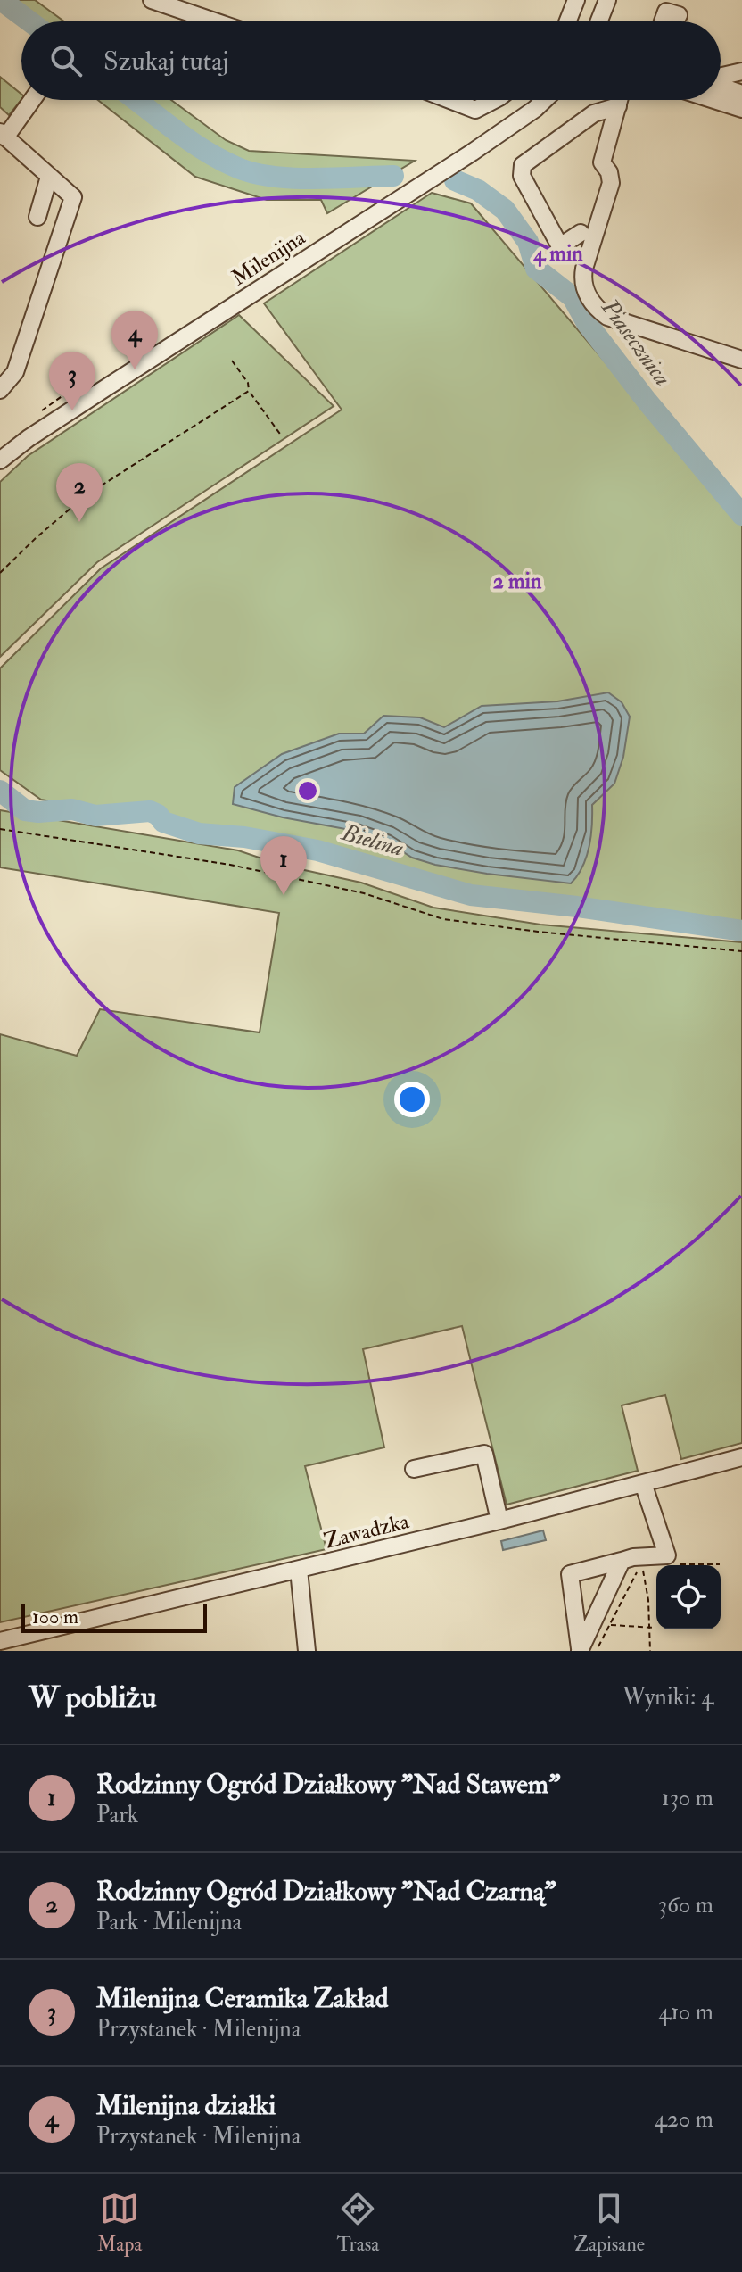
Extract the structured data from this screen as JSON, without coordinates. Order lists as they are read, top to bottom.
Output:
{
  "streets": {
    "street": ["Milenijna", "Zawadzka"]
  },
  "water": ["Piasecznica", "Bielina"],
  "scale_bar": "100 m",
  "page": {
    "search": "Szukaj tutaj",
    "pins": [
      "4",
      "3",
      "2",
      "1"
    ],
    "scale": "100 m",
    "heading": ["W pobliżu", "Wyniki: 4"],
    "list": [
      {
        "mark": "1",
        "name": "Rodzinny Ogród Działkowy \"Nad Stawem\"",
        "note": "Park",
        "value": "130 m"
      },
      {
        "mark": "2",
        "name": "Rodzinny Ogród Działkowy \"Nad Czarną\"",
        "note": "Park · Milenijna",
        "value": "360 m"
      },
      {
        "mark": "3",
        "name": "Milenijna Ceramika Zakład",
        "note": "Przystanek · Milenijna",
        "value": "410 m"
      },
      {
        "mark": "4",
        "name": "Milenijna działki",
        "note": "Przystanek · Milenijna",
        "value": "420 m"
      }
    ],
    "nav": ["Mapa", "Trasa", "Zapisane"]
  },
  "rings": ["4 min", "2 min"]
}
